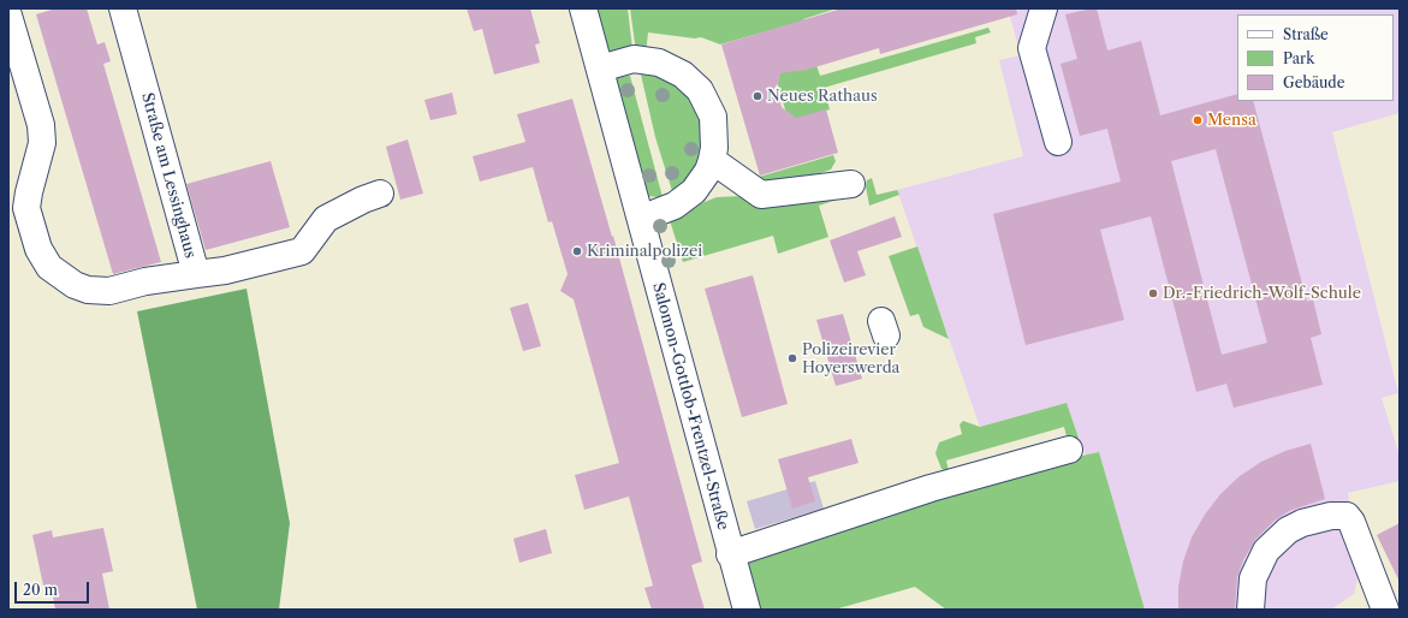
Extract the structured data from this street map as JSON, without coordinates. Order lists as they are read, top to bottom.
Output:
{
  "streets": {
    "street": ["Straße am Lessinghaus", "Salomon-Gottlob-Frentzel-Straße"]
  },
  "places": [
    "Neues Rathaus",
    "Mensa",
    "Kriminalpolizei",
    "Dr.-Friedrich-Wolf-Schule",
    "Polizeirevier Hoyerswerda"
  ],
  "legend": ["Straße", "Park", "Gebäude"],
  "scale_bar": "20 m"
}
